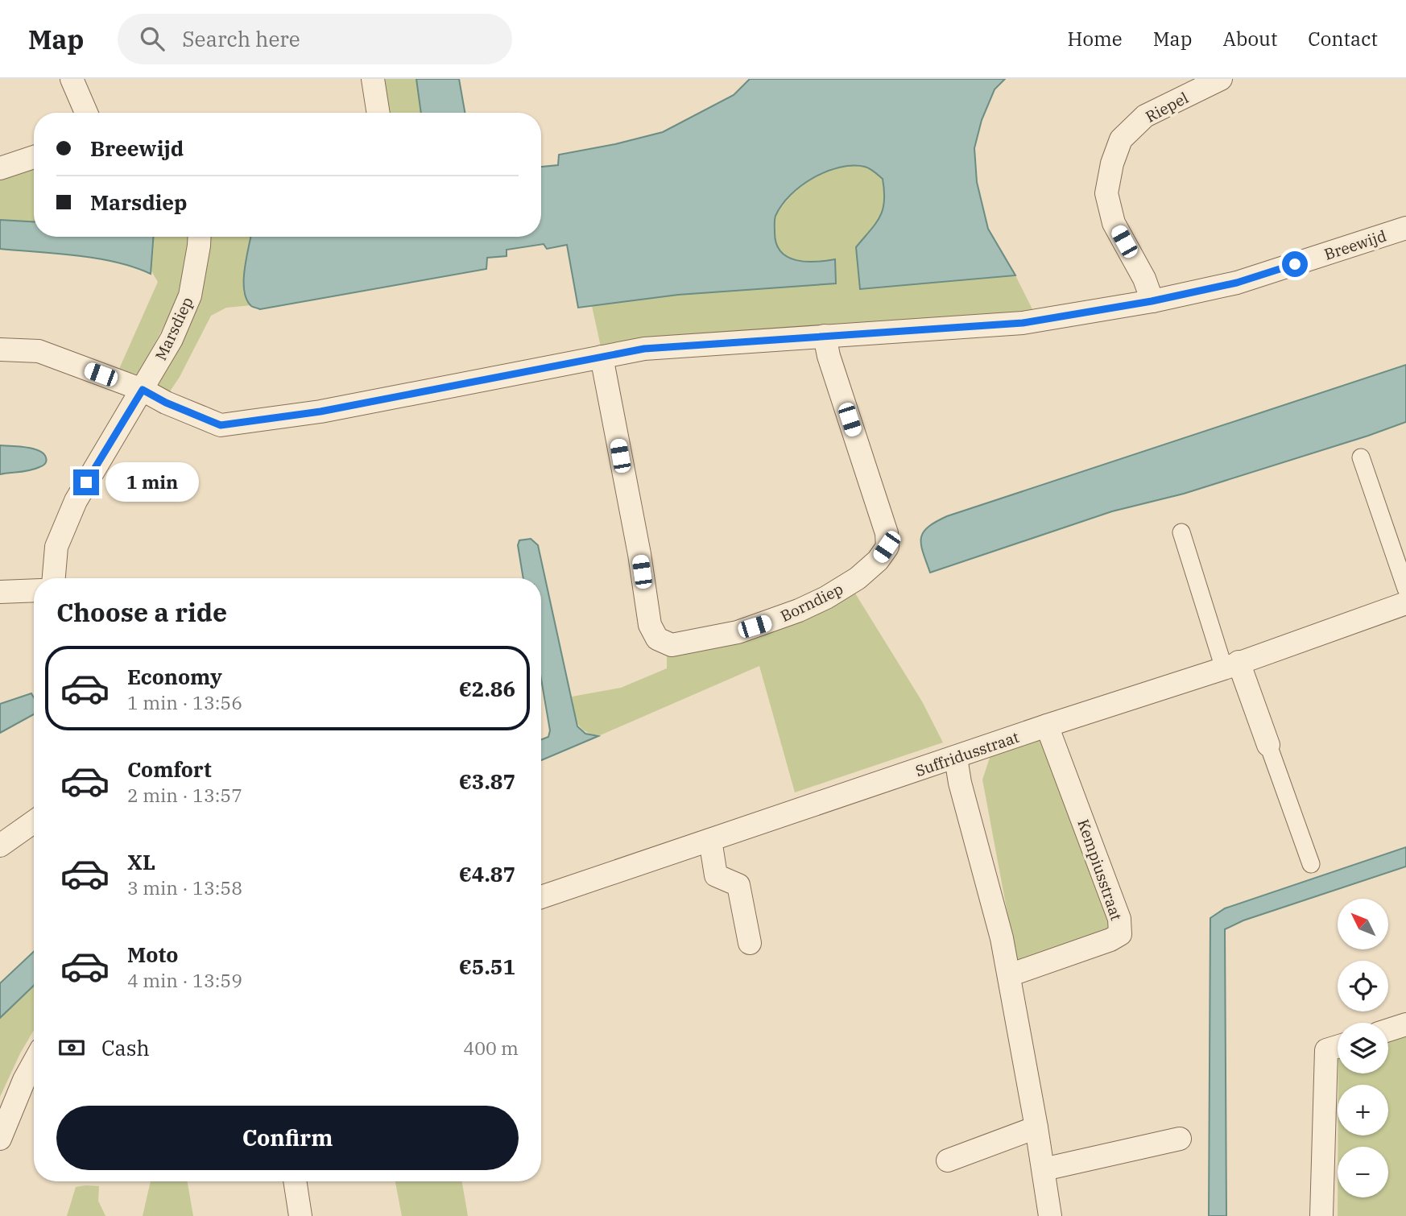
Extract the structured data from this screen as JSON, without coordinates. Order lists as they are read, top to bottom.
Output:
{
  "streets": {
    "street": [
      "Riepel",
      "Breewijd",
      "Marsdiep",
      "Borndiep",
      "Suffridusstraat",
      "Kempiusstraat"
    ]
  },
  "crossings": [
    ["Riepel", "Breewijd"],
    ["Breewijd", "Marsdiep"],
    ["Breewijd", "Borndiep"],
    ["Suffridusstraat", "Kempiusstraat"]
  ],
  "north": "top left",
  "page": {
    "header": "Map",
    "search": "Search here",
    "nav": [
      "Home",
      "Map",
      "About",
      "Contact"
    ],
    "banner": ["Breewijd", "Marsdiep"],
    "bubble": "1 min",
    "heading": "Choose a ride",
    "list": [
      {
        "name": "Economy",
        "note": "1 min · 13:56",
        "value": "€2.86"
      },
      {
        "name": "Comfort",
        "note": "2 min · 13:57",
        "value": "€3.87"
      },
      {
        "name": "XL",
        "note": "3 min · 13:58",
        "value": "€4.87"
      },
      {
        "name": "Moto",
        "note": "4 min · 13:59",
        "value": "€5.51"
      }
    ],
    "map_buttons": ["+", "−"],
    "pay": ["Cash", "400 m"],
    "buttons": "Confirm"
  }
}
